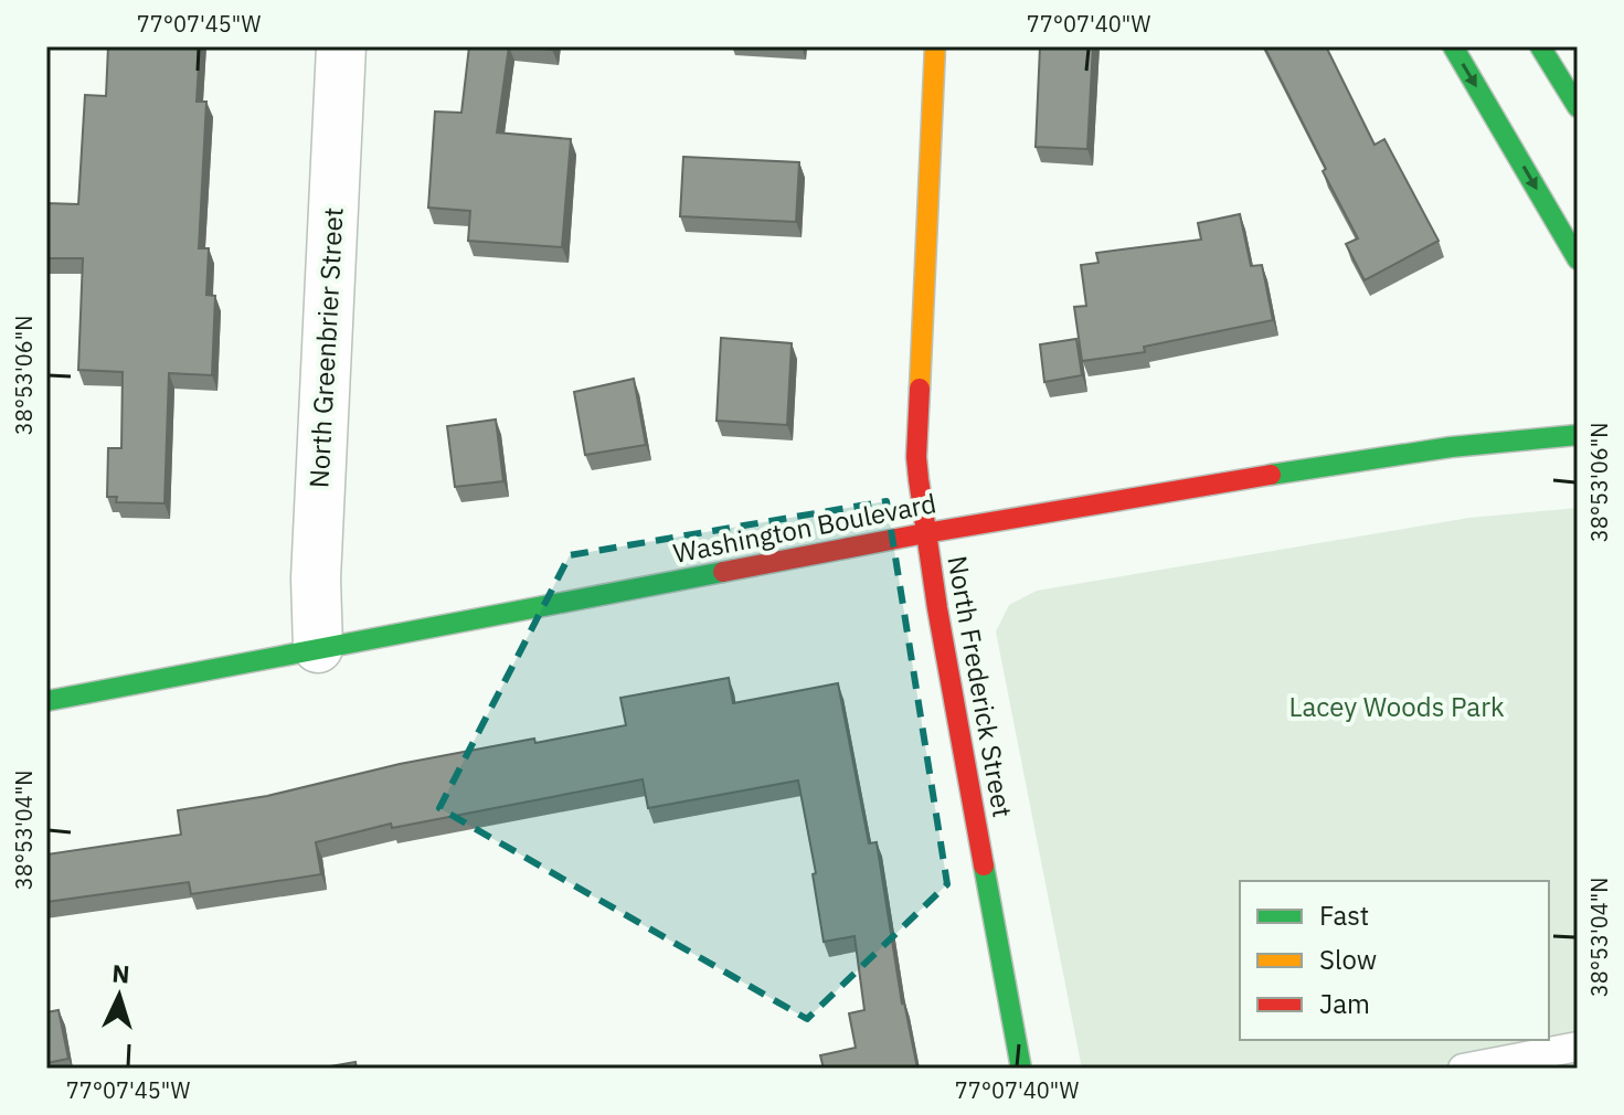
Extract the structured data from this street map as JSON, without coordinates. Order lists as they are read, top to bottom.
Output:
{
  "streets": {
    "main road": ["Washington Boulevard", "North Frederick Street"],
    "street": ["North Greenbrier Street"]
  },
  "crossings": [
    ["North Greenbrier Street", "Washington Boulevard"],
    ["Washington Boulevard", "North Frederick Street"]
  ],
  "parks": ["Lacey Woods Park"],
  "legend": ["Fast", "Slow", "Jam"],
  "north": "top",
  "coordinates": [
    "77°07'45\"W",
    "77°07'40\"W",
    "38°53'06\"N",
    "38°53'04\"N"
  ]
}
